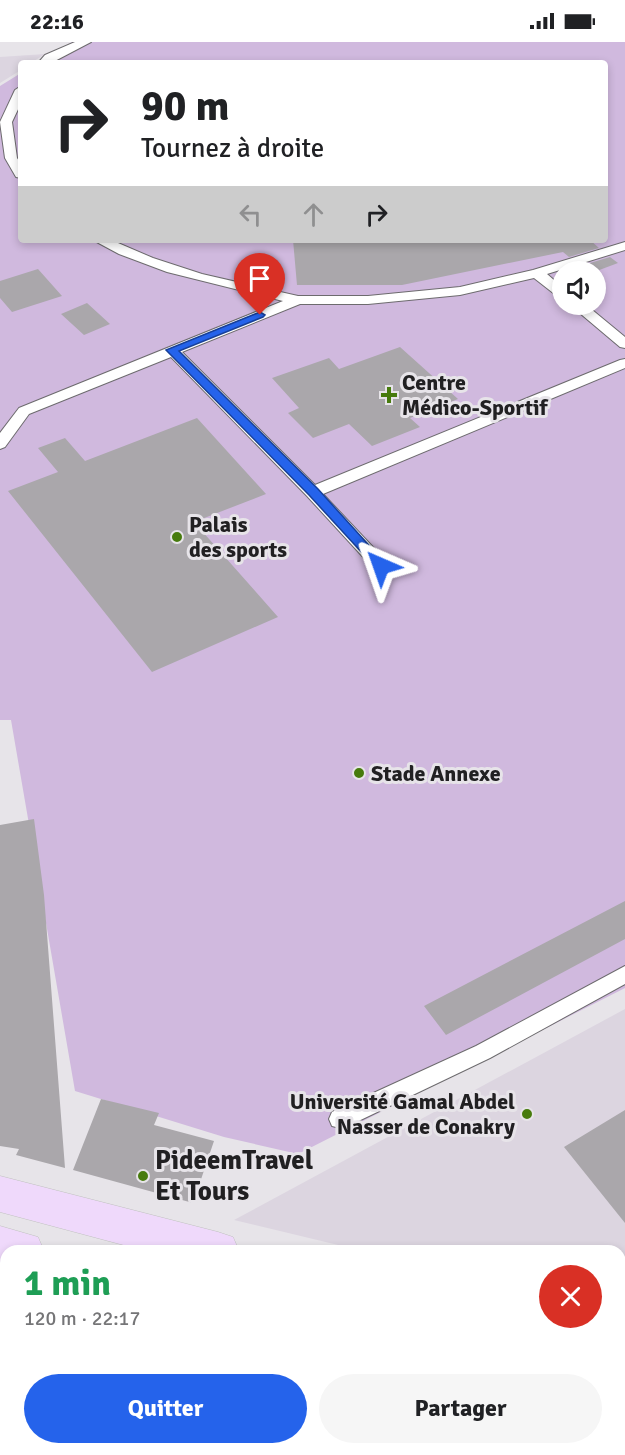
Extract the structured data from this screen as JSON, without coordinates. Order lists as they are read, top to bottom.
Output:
{
  "places": {
    "health": ["Centre Médico-Sportif"],
    "other": [
      "Palais des sports",
      "Stade Annexe",
      "Université Gamal Abdel Nasser de Conakry",
      "PideemTravel Et Tours"
    ]
  },
  "page": {
    "status": "22:16",
    "turn": ["90 m", "Tournez à droite"],
    "heading": ["1 min", "120 m · 22:17"],
    "buttons": ["Quitter", "Partager"]
  }
}
